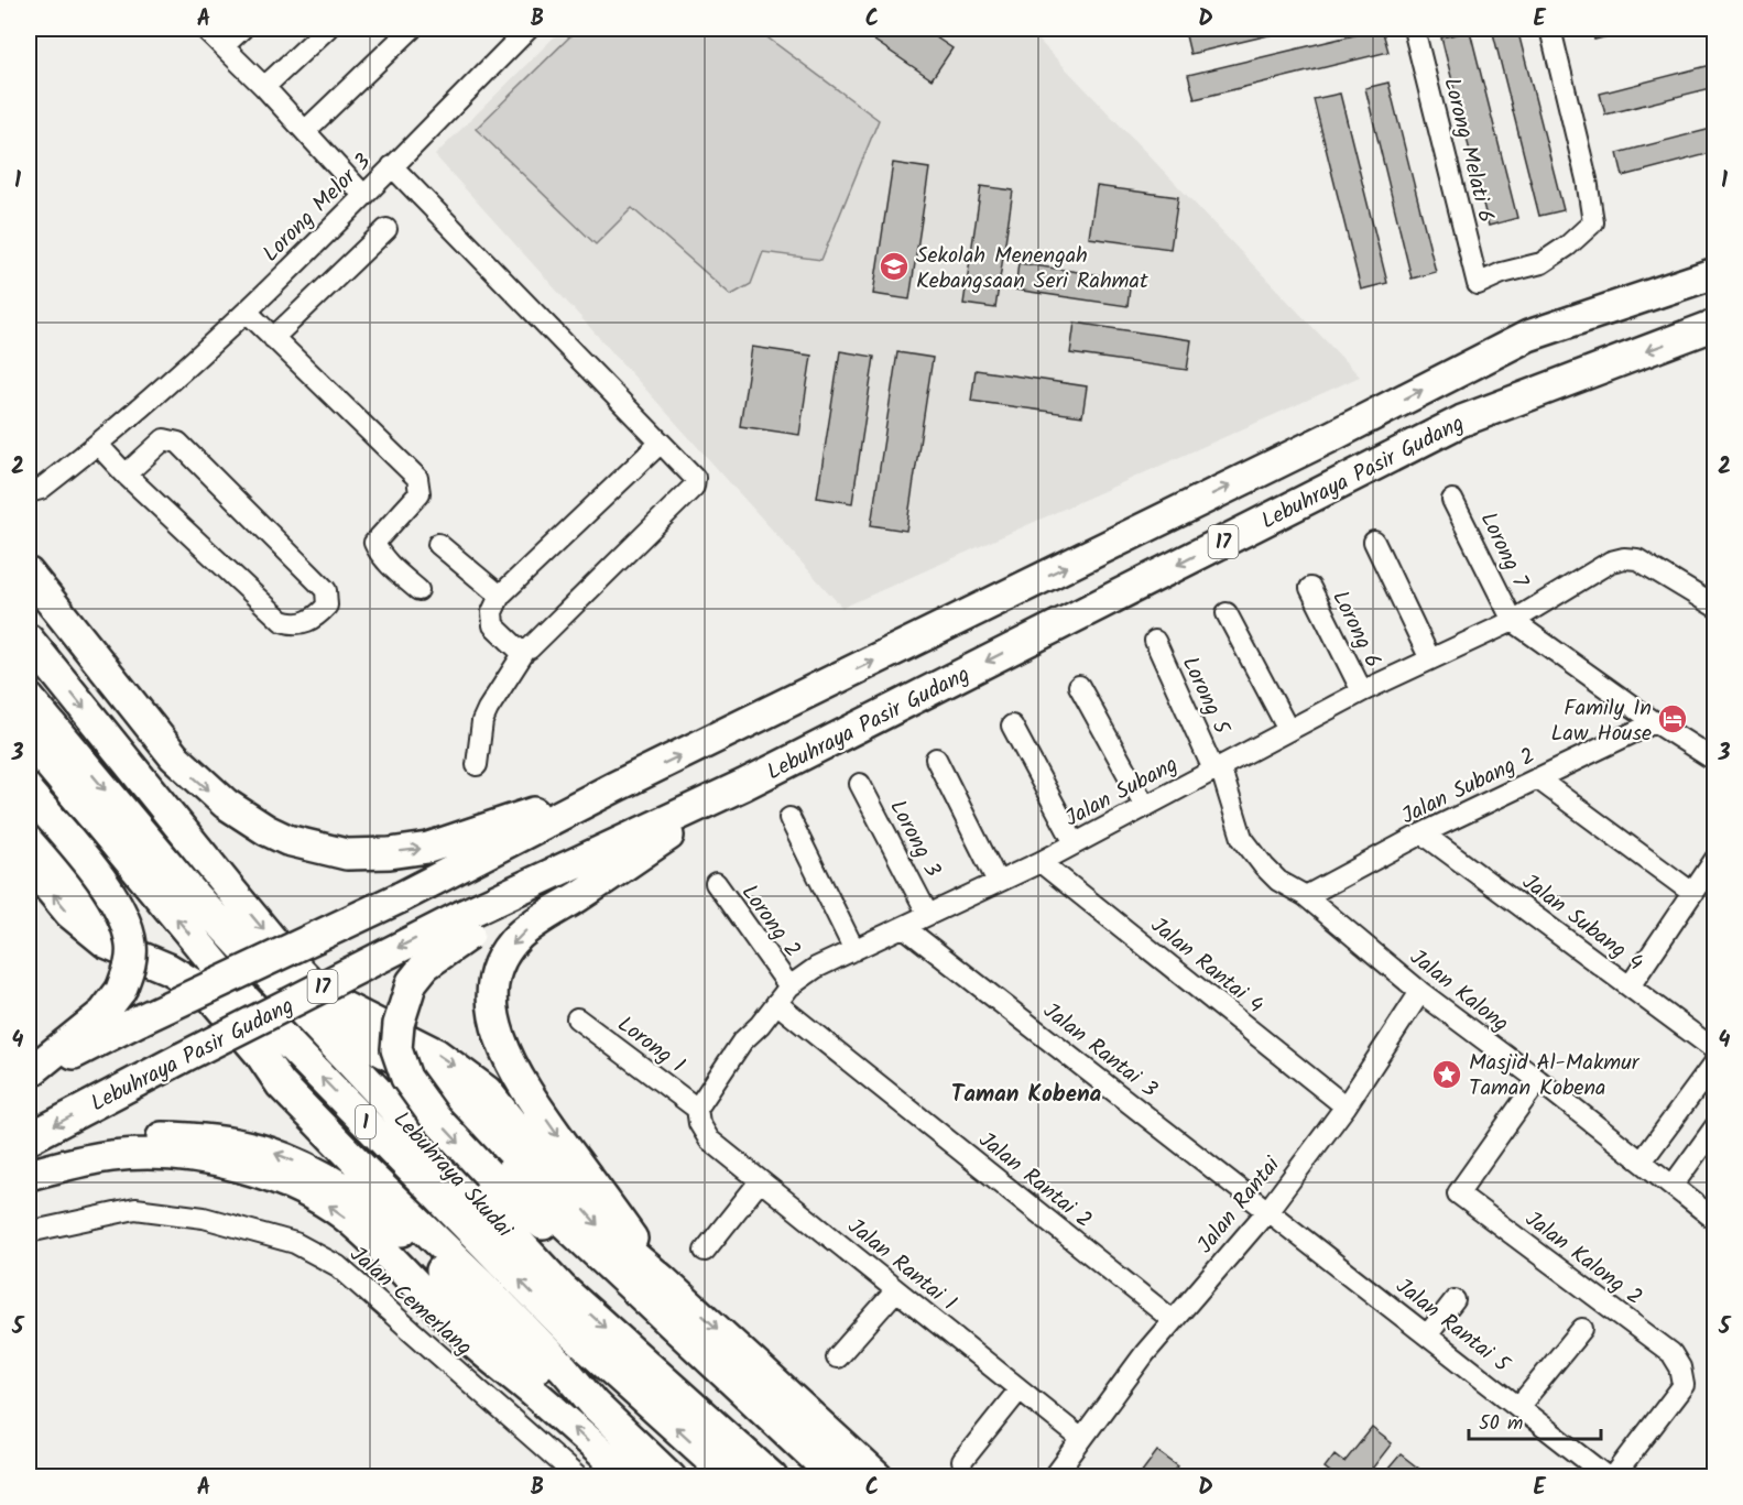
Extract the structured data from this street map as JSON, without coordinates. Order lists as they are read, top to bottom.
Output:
{
  "streets": {
    "highway": [
      "Lebuhraya Pasir Gudang",
      "17",
      "1",
      "Lebuhraya Skudai"
    ],
    "street": [
      "Lorong Melati 6",
      "Lorong Melor 3",
      "Lorong 7",
      "Lorong 6",
      "Lorong 5",
      "Jalan Subang 2",
      "Jalan Subang",
      "Lorong 3",
      "Lorong 2",
      "Jalan Subang 4",
      "Jalan Rantai 4",
      "Jalan Kalong",
      "Lorong 1",
      "Jalan Rantai 3",
      "Jalan Rantai 2",
      "Jalan Rantai",
      "Jalan Kalong 2",
      "Jalan Rantai 1",
      "Jalan Cemerlang",
      "Jalan Rantai 5"
    ]
  },
  "crossings": [
    ["Lorong 7", "Jalan Subang"],
    ["Lorong 6", "Jalan Subang"],
    ["Lorong 5", "Jalan Subang"],
    ["Lorong 5", "Jalan Kalong"],
    ["Jalan Subang 2", "Jalan Subang 4"],
    ["Jalan Subang 2", "Jalan Kalong"],
    ["Jalan Subang", "Lorong 3"],
    ["Jalan Subang", "Lorong 2"],
    ["Jalan Subang", "Jalan Rantai 4"],
    ["Jalan Subang", "Jalan Kalong"],
    ["Jalan Subang", "Lorong 1"],
    ["Jalan Subang", "Jalan Rantai 3"],
    ["Jalan Subang", "Jalan Rantai 2"],
    ["Jalan Subang", "Jalan Rantai 1"],
    ["Jalan Rantai 4", "Jalan Rantai"],
    ["Jalan Kalong", "Jalan Rantai"],
    ["Jalan Kalong", "Jalan Kalong 2"],
    ["Lorong 1", "Jalan Rantai 1"],
    ["Jalan Rantai 3", "Jalan Rantai"],
    ["Jalan Rantai 3", "Jalan Rantai 5"],
    ["Jalan Rantai 2", "Jalan Rantai"],
    ["Jalan Rantai", "Jalan Rantai 1"],
    ["Jalan Rantai", "Jalan Rantai 5"],
    ["Jalan Kalong 2", "Jalan Rantai 5"]
  ],
  "districts": ["Taman Kobena"],
  "places": {
    "school or university": ["Sekolah Menengah Kebangsaan Seri Rahmat"],
    "hotel": ["Family In Law House"],
    "place": ["Masjid Al-Makmur Taman Kobena"]
  },
  "scale_bar": "50 m",
  "grid": {
    "columns": [
      "A",
      "B",
      "C",
      "D",
      "E"
    ],
    "rows": [
      "1",
      "2",
      "3",
      "4",
      "5"
    ]
  }
}
